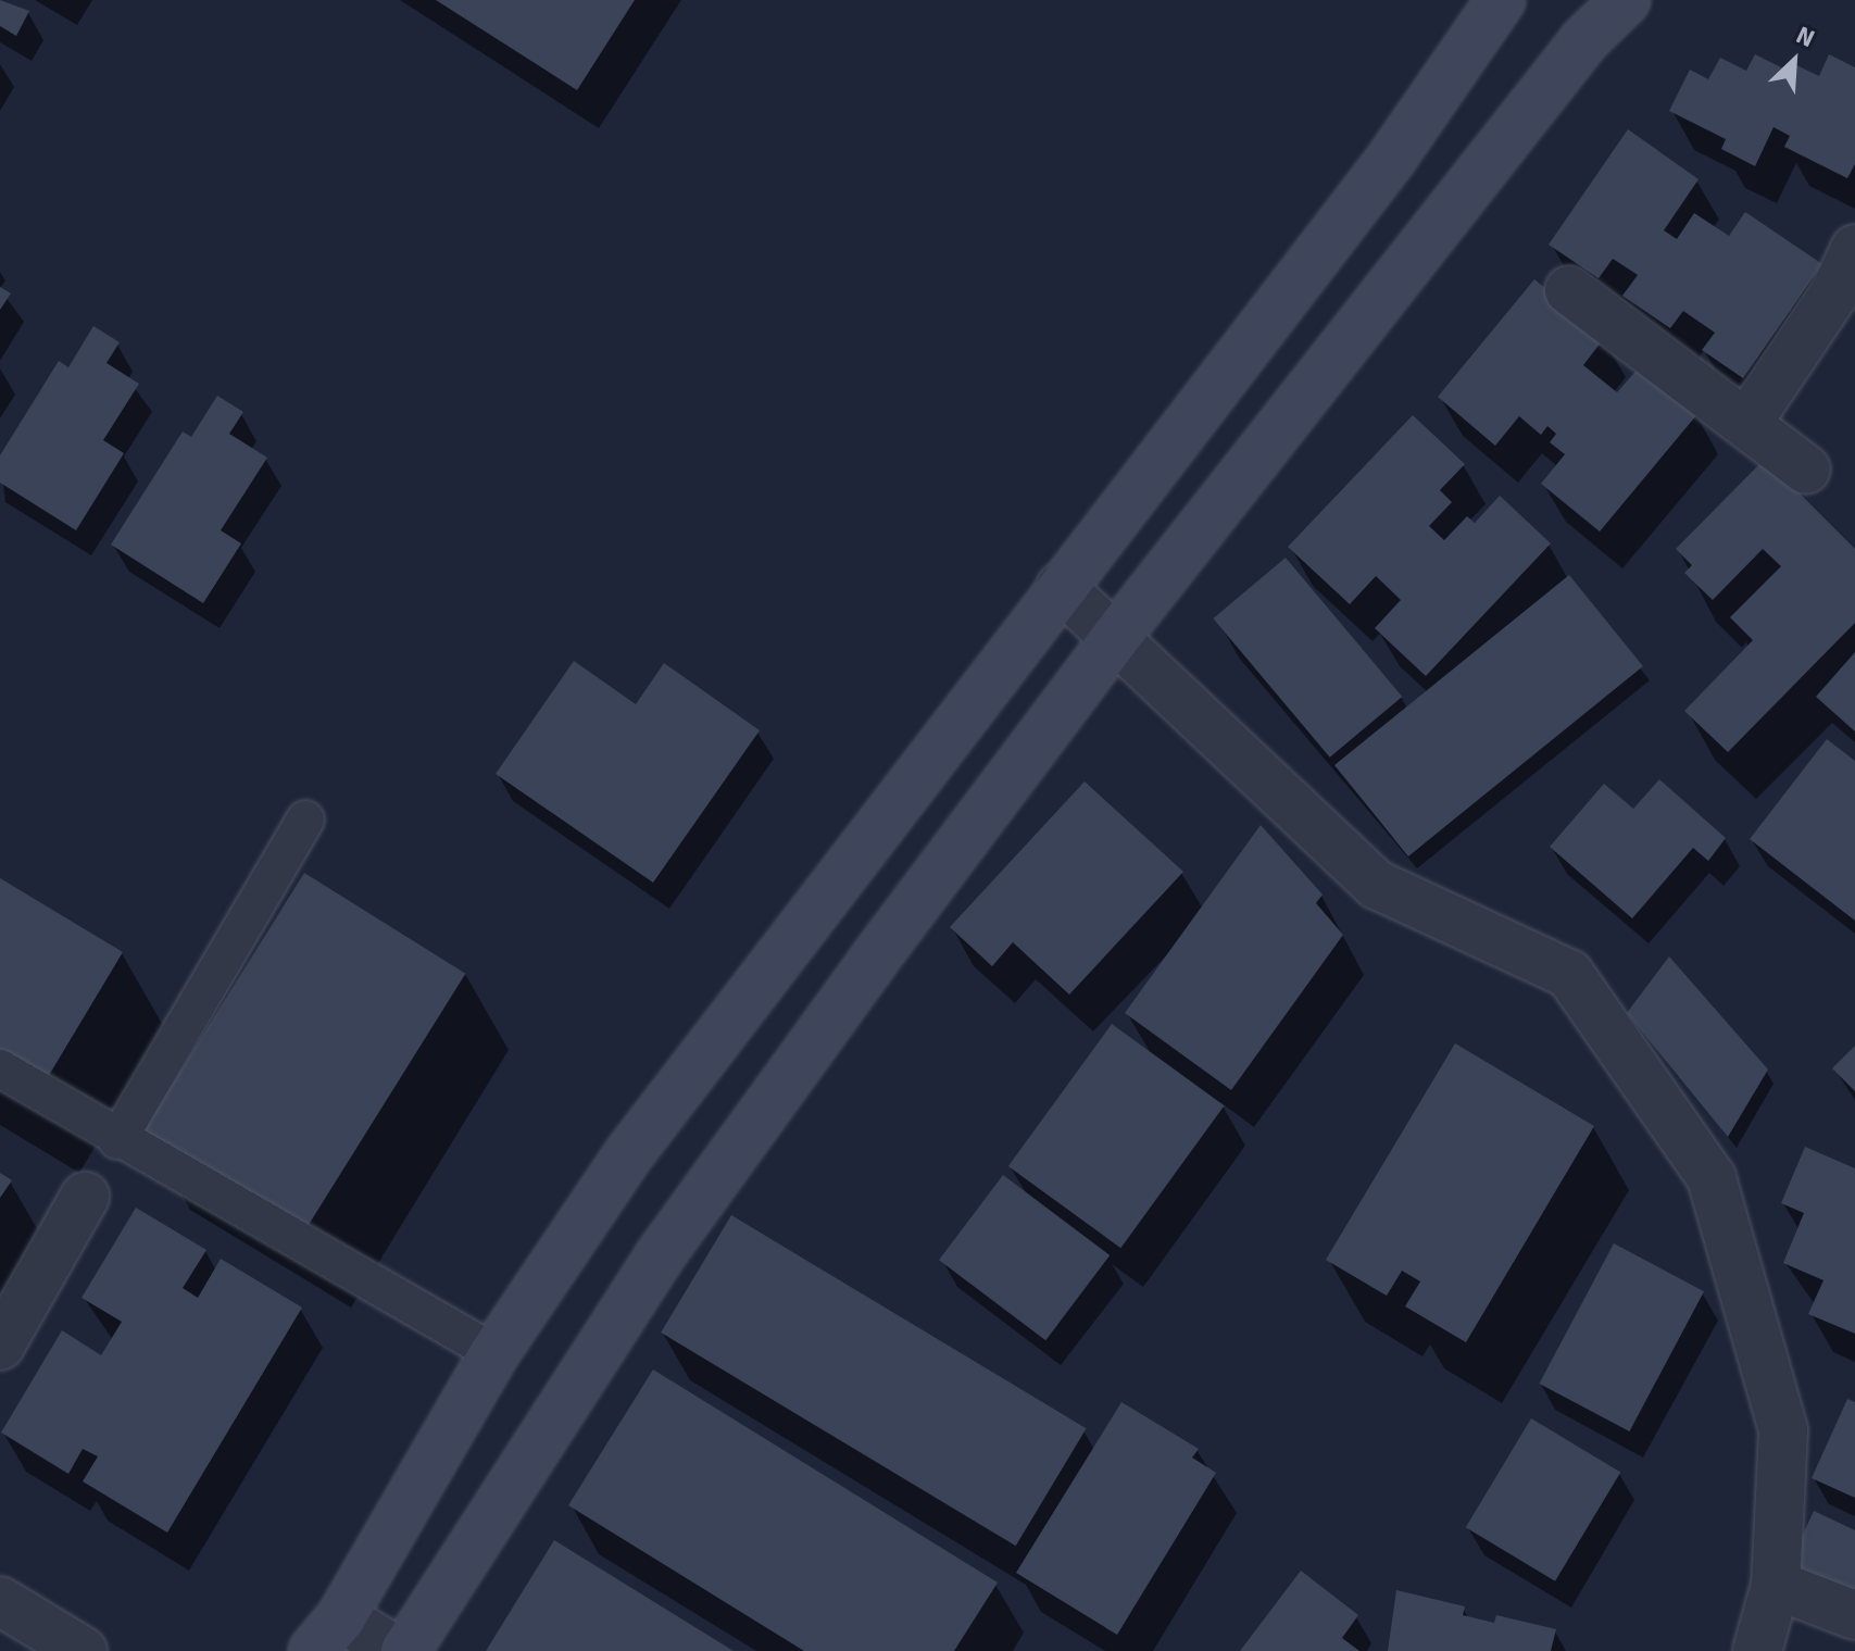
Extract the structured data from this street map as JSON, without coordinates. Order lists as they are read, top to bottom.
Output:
{
  "north": "top right"
}
